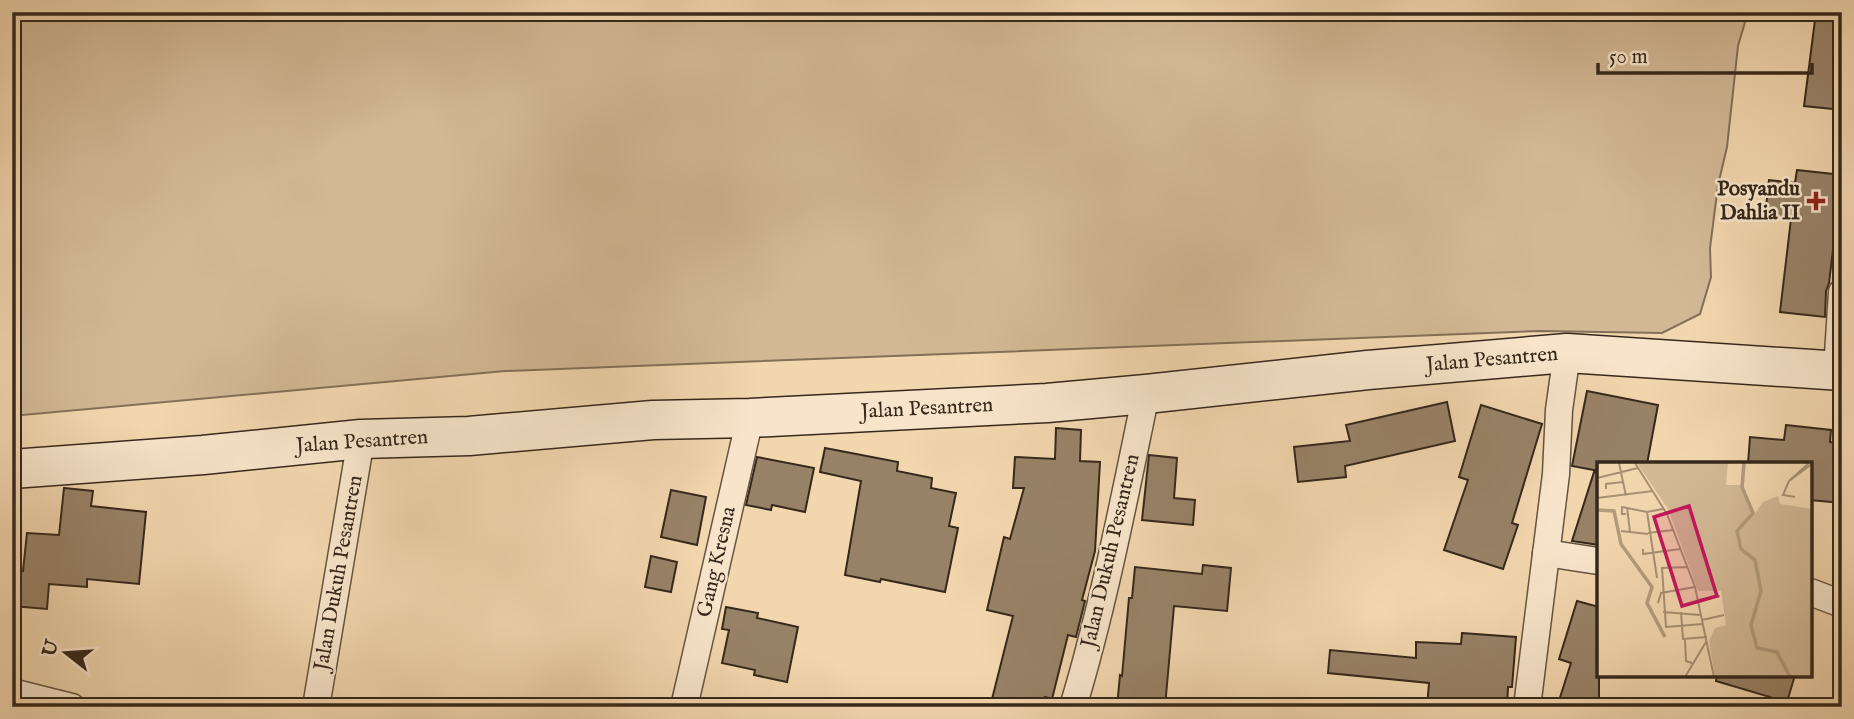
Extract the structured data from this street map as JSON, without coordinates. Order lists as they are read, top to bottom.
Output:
{
  "streets": {
    "main road": ["Jalan Pesantren"],
    "street": ["Jalan Dukuh Pesantren", "Gang Kresna"]
  },
  "crossings": [
    ["Jalan Pesantren", "Jalan Dukuh Pesantren"],
    ["Jalan Pesantren", "Gang Kresna"]
  ],
  "places": {
    "health": ["Posyandu Dahlia II"]
  },
  "scale_bar": "50 m",
  "north": "left"
}
